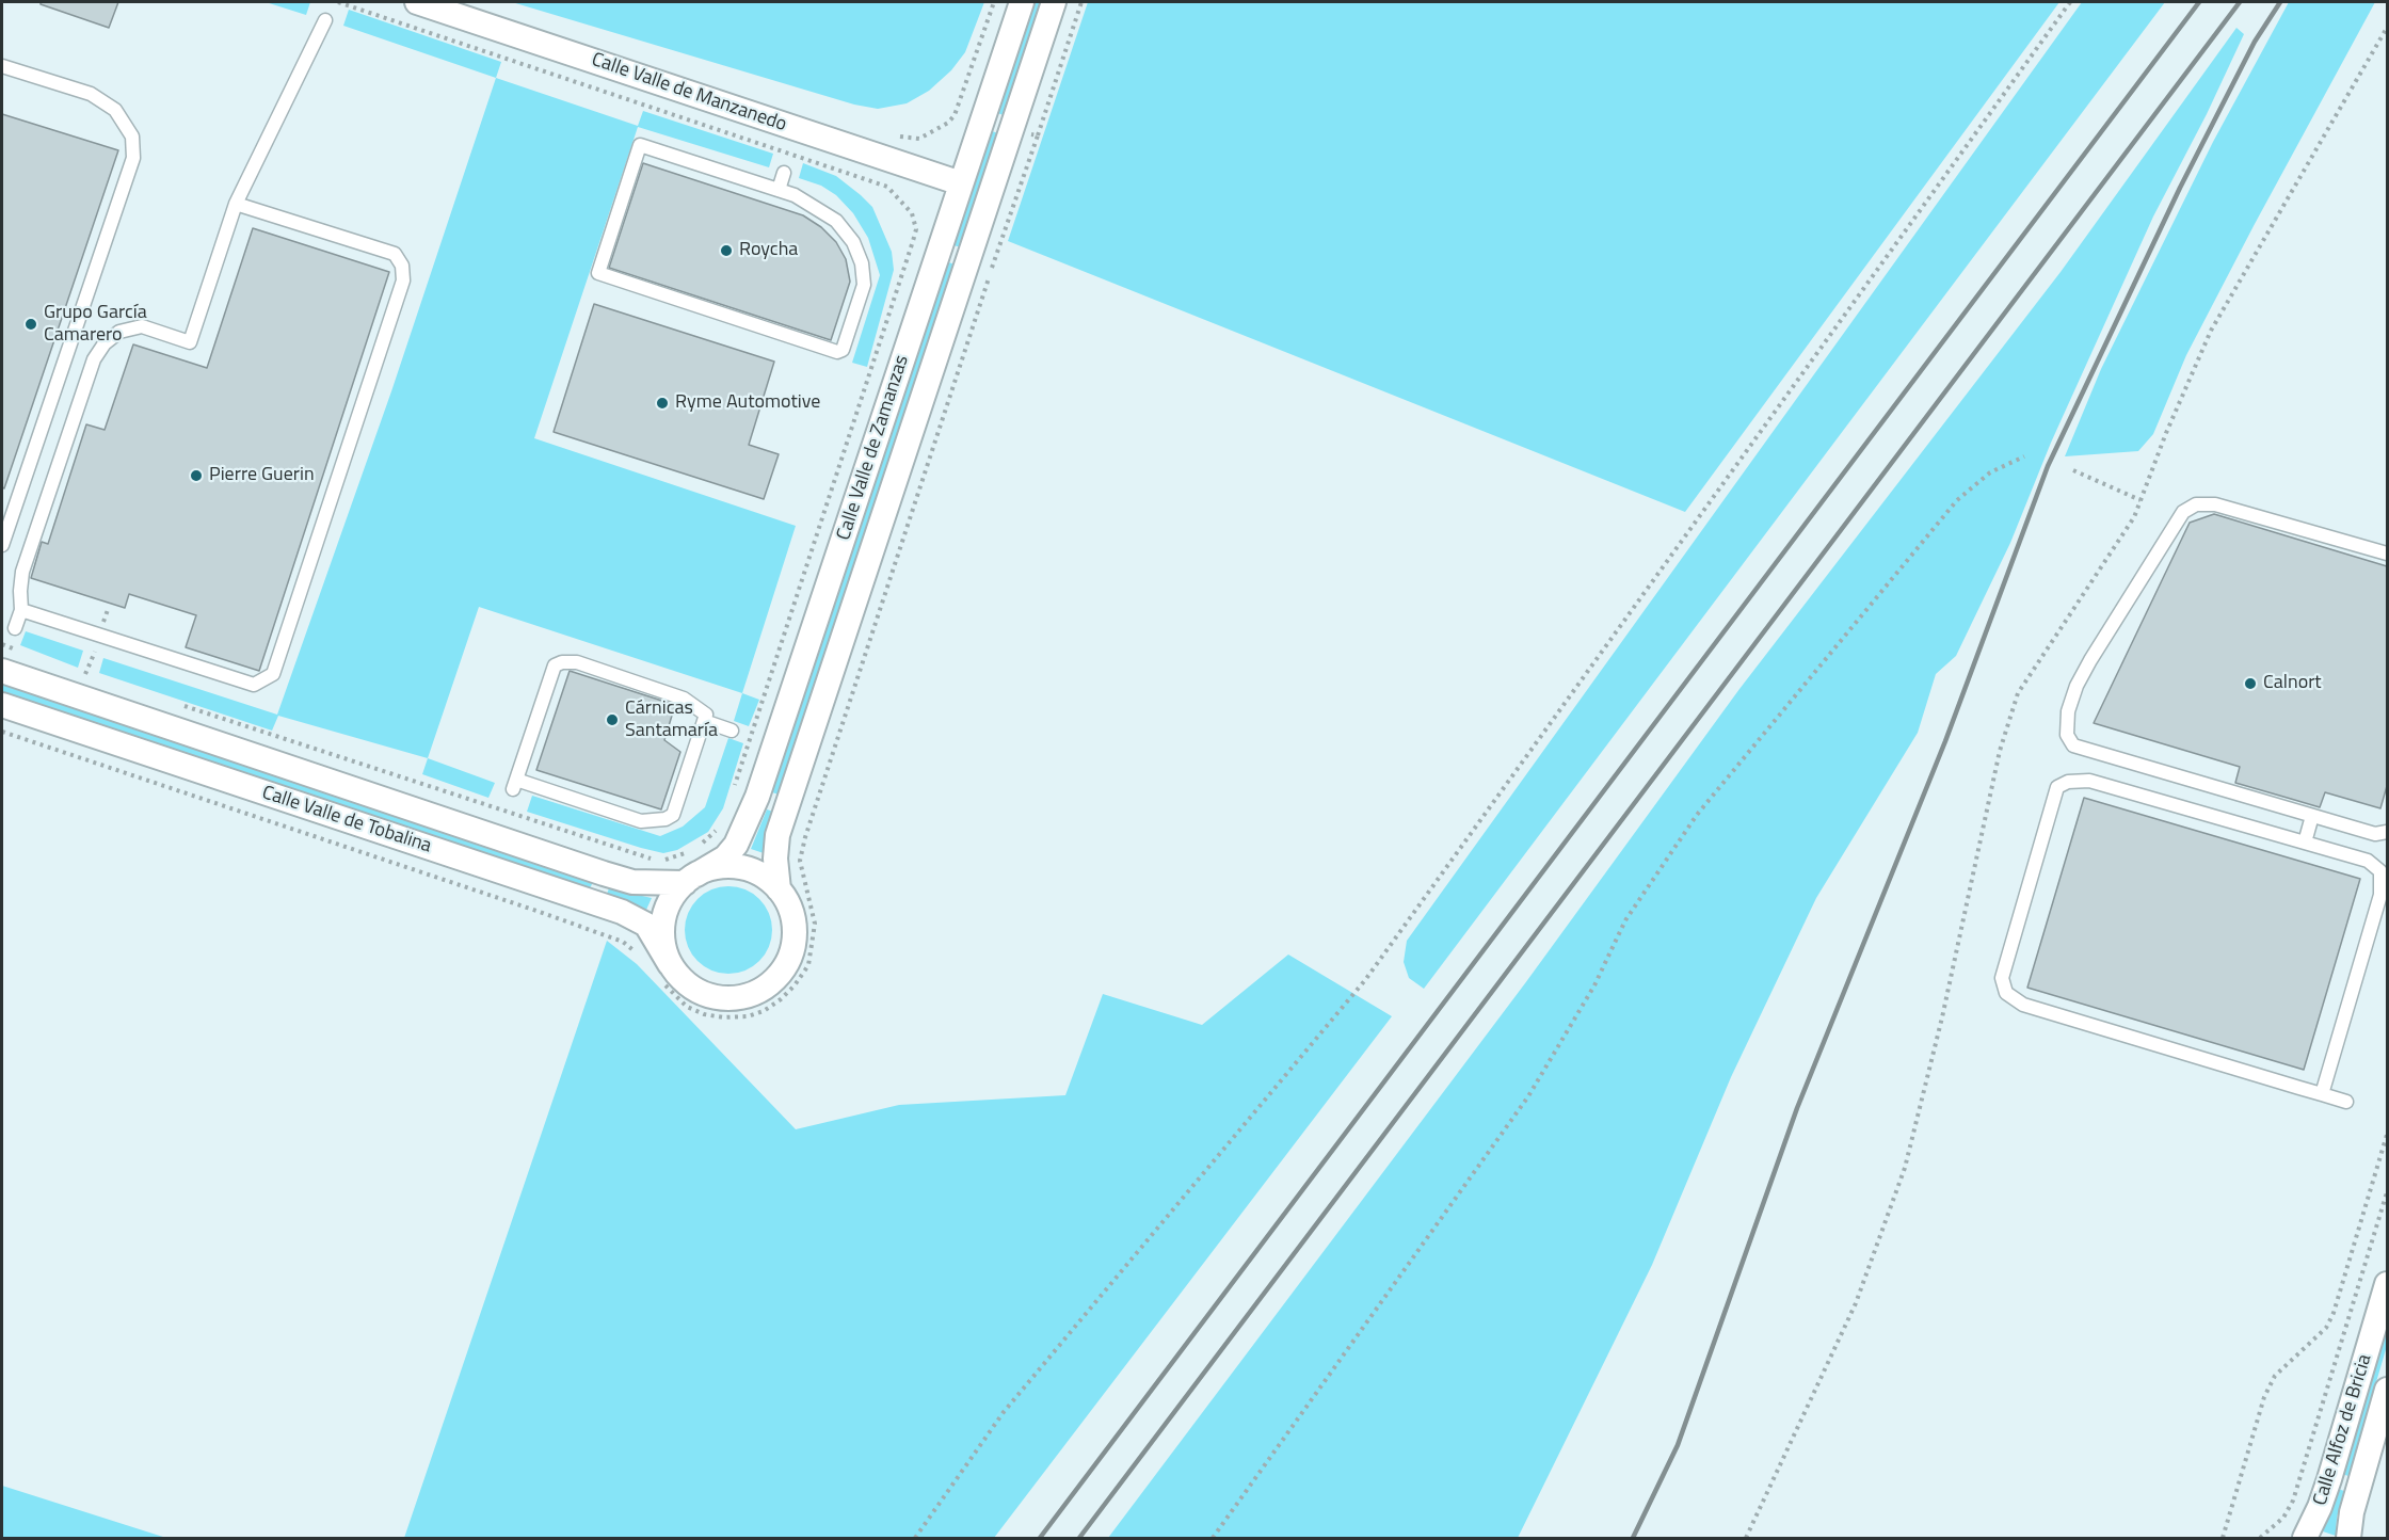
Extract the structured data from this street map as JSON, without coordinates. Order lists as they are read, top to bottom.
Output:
{
  "streets": {
    "street": [
      "Calle Valle de Manzanedo",
      "Calle Valle de Zamanzas",
      "Calle Valle de Tobalina",
      "Calle Alfoz de Bricia"
    ]
  },
  "crossings": [
    ["Calle Valle de Manzanedo", "Calle Valle de Zamanzas"],
    ["Calle Valle de Zamanzas", "Calle Valle de Tobalina"]
  ],
  "places": [
    "Roycha",
    "Grupo García Camarero",
    "Ryme Automotive",
    "Pierre Guerin",
    "Calnort",
    "Cárnicas Santamaría"
  ]
}
